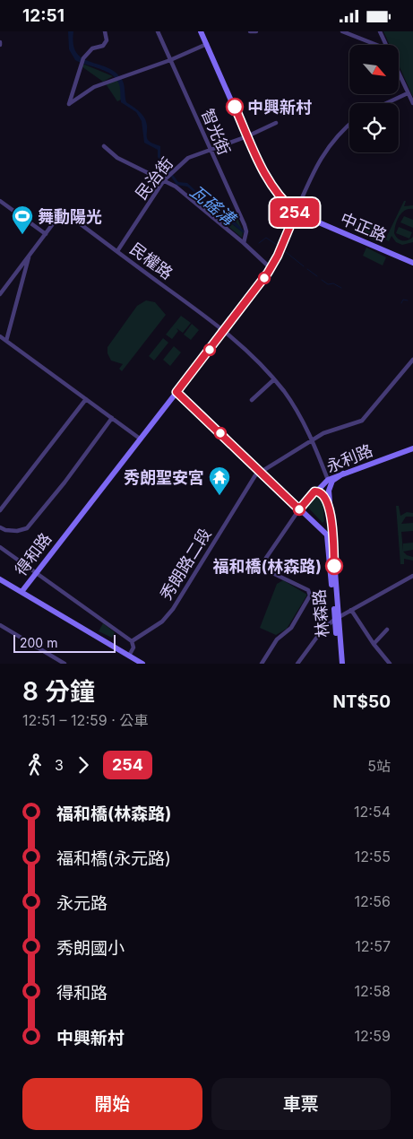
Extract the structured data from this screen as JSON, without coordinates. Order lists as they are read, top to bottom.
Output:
{
  "streets": {
    "street": [
      "智光街",
      "民治街",
      "中正路",
      "民權路",
      "永利路",
      "得和路",
      "秀朗路二段",
      "林森路"
    ]
  },
  "crossings": [
    ["智光街", "民治街"],
    ["民治街", "中正路"],
    ["民治街", "民權路"],
    ["中正路", "得和路"],
    ["民權路", "永利路"],
    ["民權路", "得和路"],
    ["民權路", "秀朗路二段"],
    ["永利路", "林森路"]
  ],
  "water": ["瓦磘溝"],
  "places": {
    "other": ["中興新村", "福和橋(林森路)"],
    "sports": ["舞動陽光"],
    "temple": ["秀朗聖安宮"]
  },
  "lines": ["bus line 254"],
  "scale_bar": "200 m",
  "north": "bottom right",
  "page": {
    "status": "12:51",
    "on_map": "254",
    "scale": "200 m",
    "heading": ["8 分鐘", "12:51 – 12:59 · 公車", "NT$50"],
    "legs": ["3", "254", "5站"],
    "list": [
      {
        "name": "福和橋(林森路)",
        "value": "12:54"
      },
      {
        "name": "福和橋(永元路)",
        "value": "12:55"
      },
      {
        "name": "永元路",
        "value": "12:56"
      },
      {
        "name": "秀朗國小",
        "value": "12:57"
      },
      {
        "name": "得和路",
        "value": "12:58"
      },
      {
        "name": "中興新村",
        "value": "12:59"
      }
    ],
    "buttons": ["開始", "車票"]
  }
}
